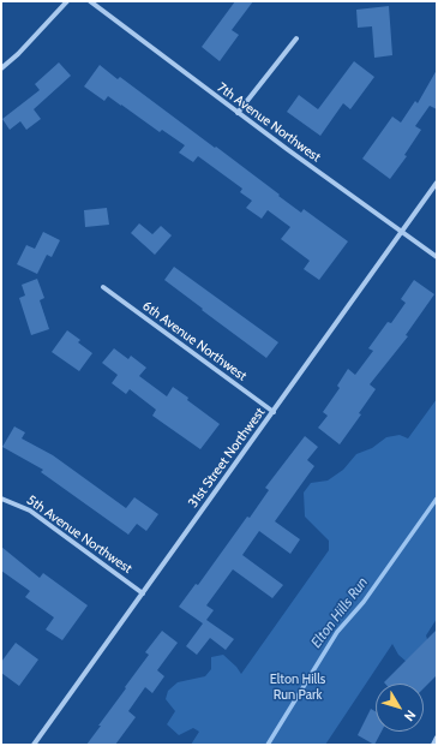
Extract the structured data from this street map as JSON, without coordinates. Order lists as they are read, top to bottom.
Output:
{
  "streets": {
    "street": [
      "7th Avenue Northwest",
      "6th Avenue Northwest",
      "31st Street Northwest",
      "5th Avenue Northwest"
    ]
  },
  "crossings": [
    ["7th Avenue Northwest", "31st Street Northwest"],
    ["6th Avenue Northwest", "31st Street Northwest"],
    ["31st Street Northwest", "5th Avenue Northwest"]
  ],
  "water": ["Elton Hills Run"],
  "parks": ["Elton Hills Run Park"],
  "north": "bottom right"
}
